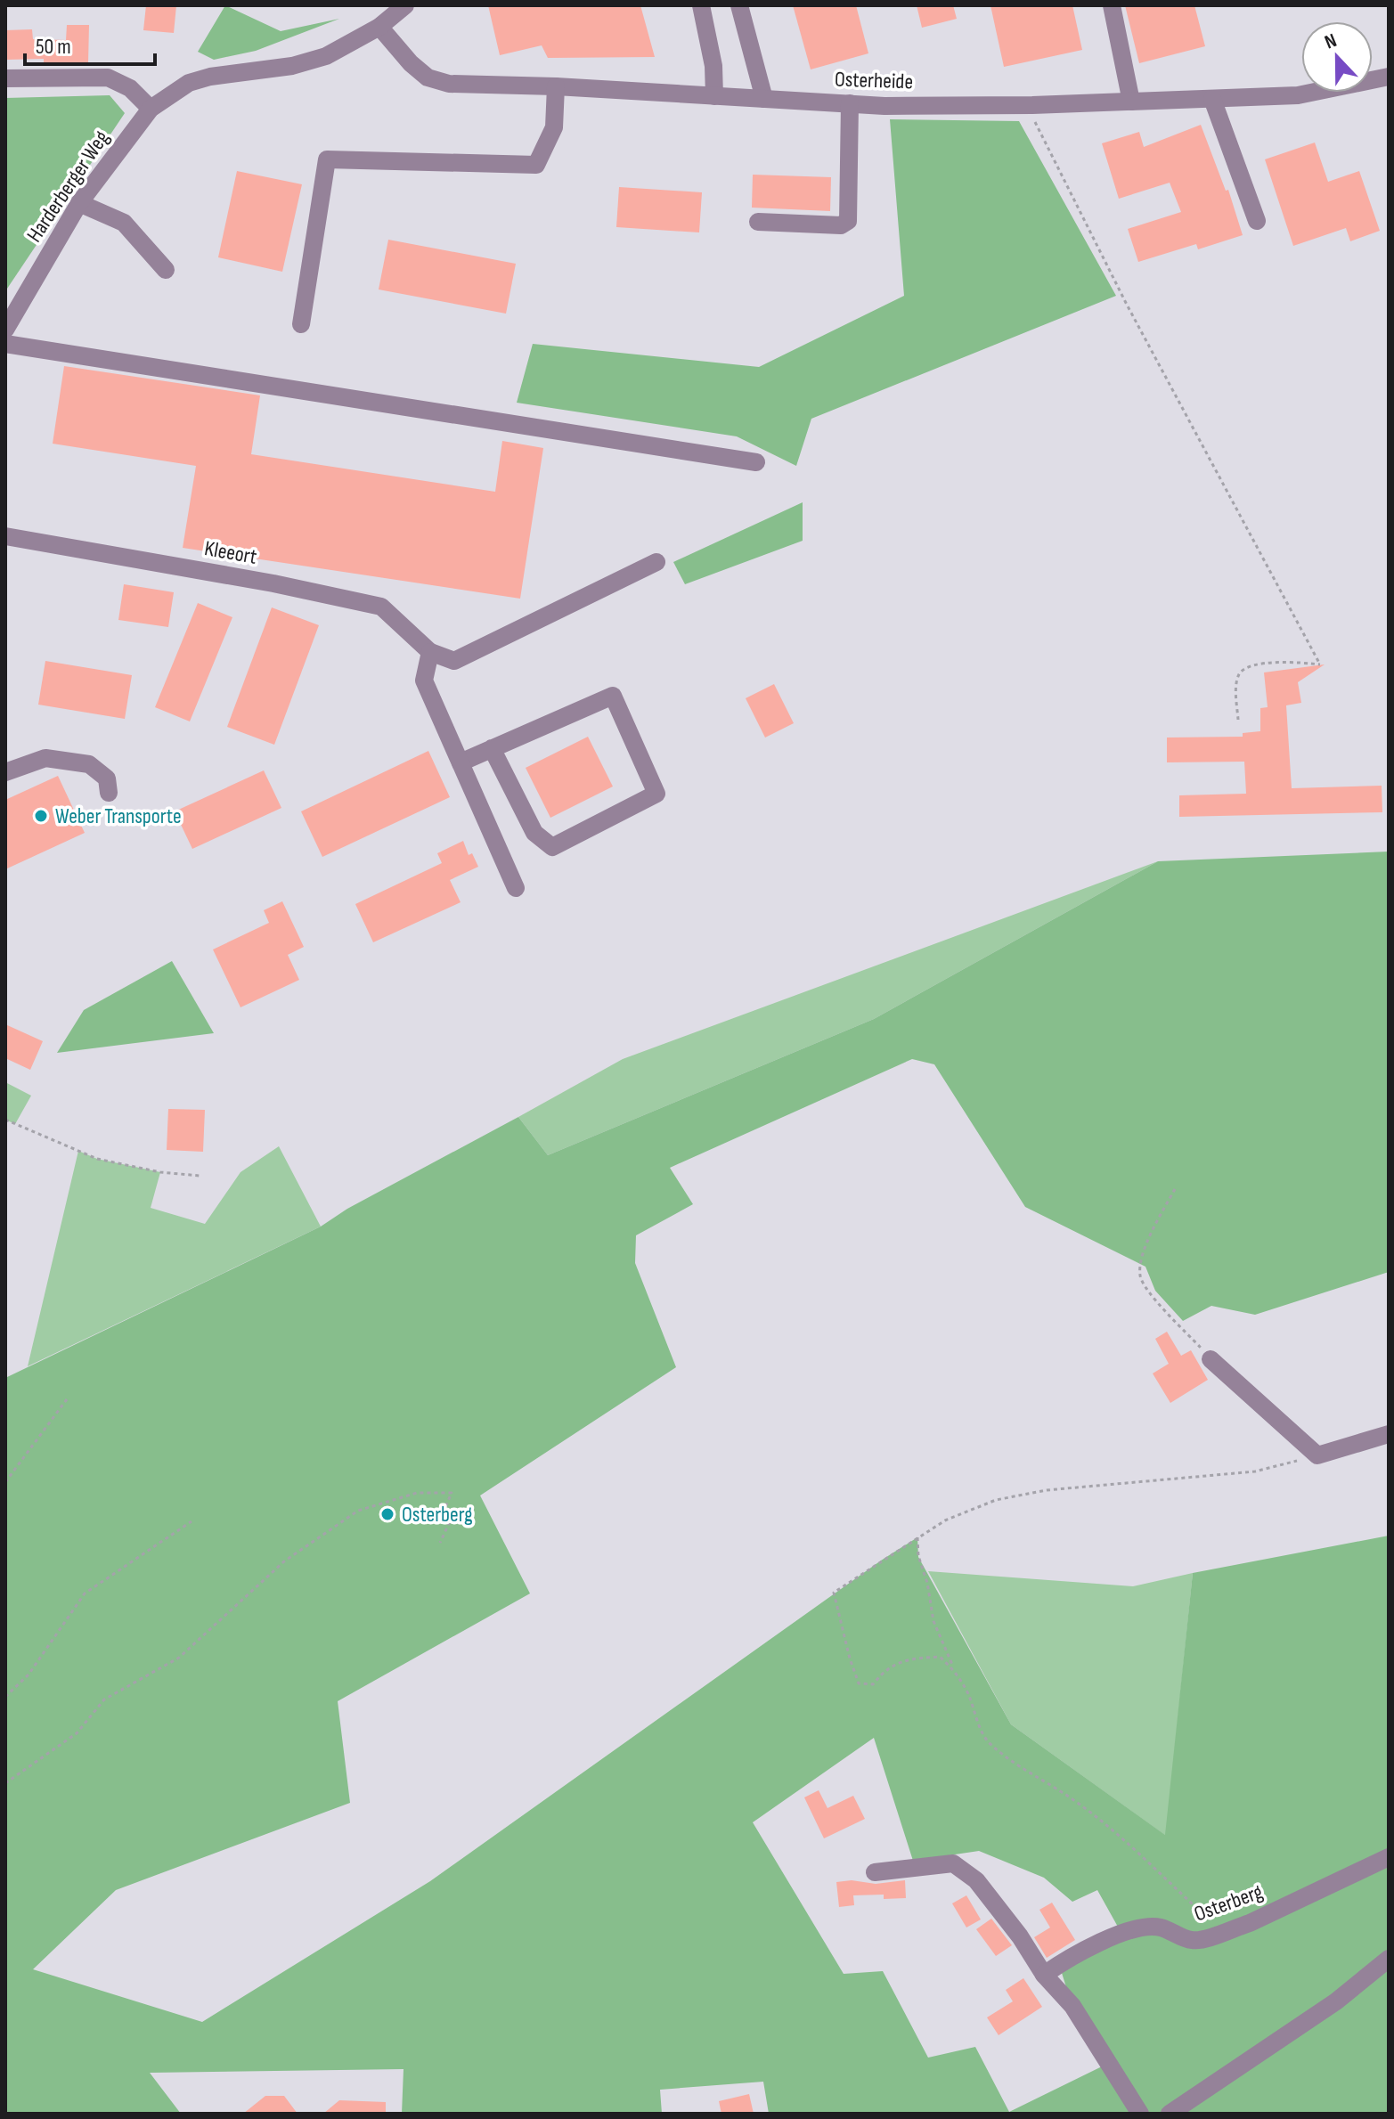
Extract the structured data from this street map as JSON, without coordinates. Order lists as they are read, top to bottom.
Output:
{
  "streets": {
    "street": [
      "Osterheide",
      "Harderberger Weg",
      "Kleeort",
      "Osterberg"
    ]
  },
  "crossings": [
    ["Osterheide", "Harderberger Weg"]
  ],
  "places": ["Weber Transporte", "Osterberg"],
  "scale_bar": "50 m",
  "north": "top"
}
